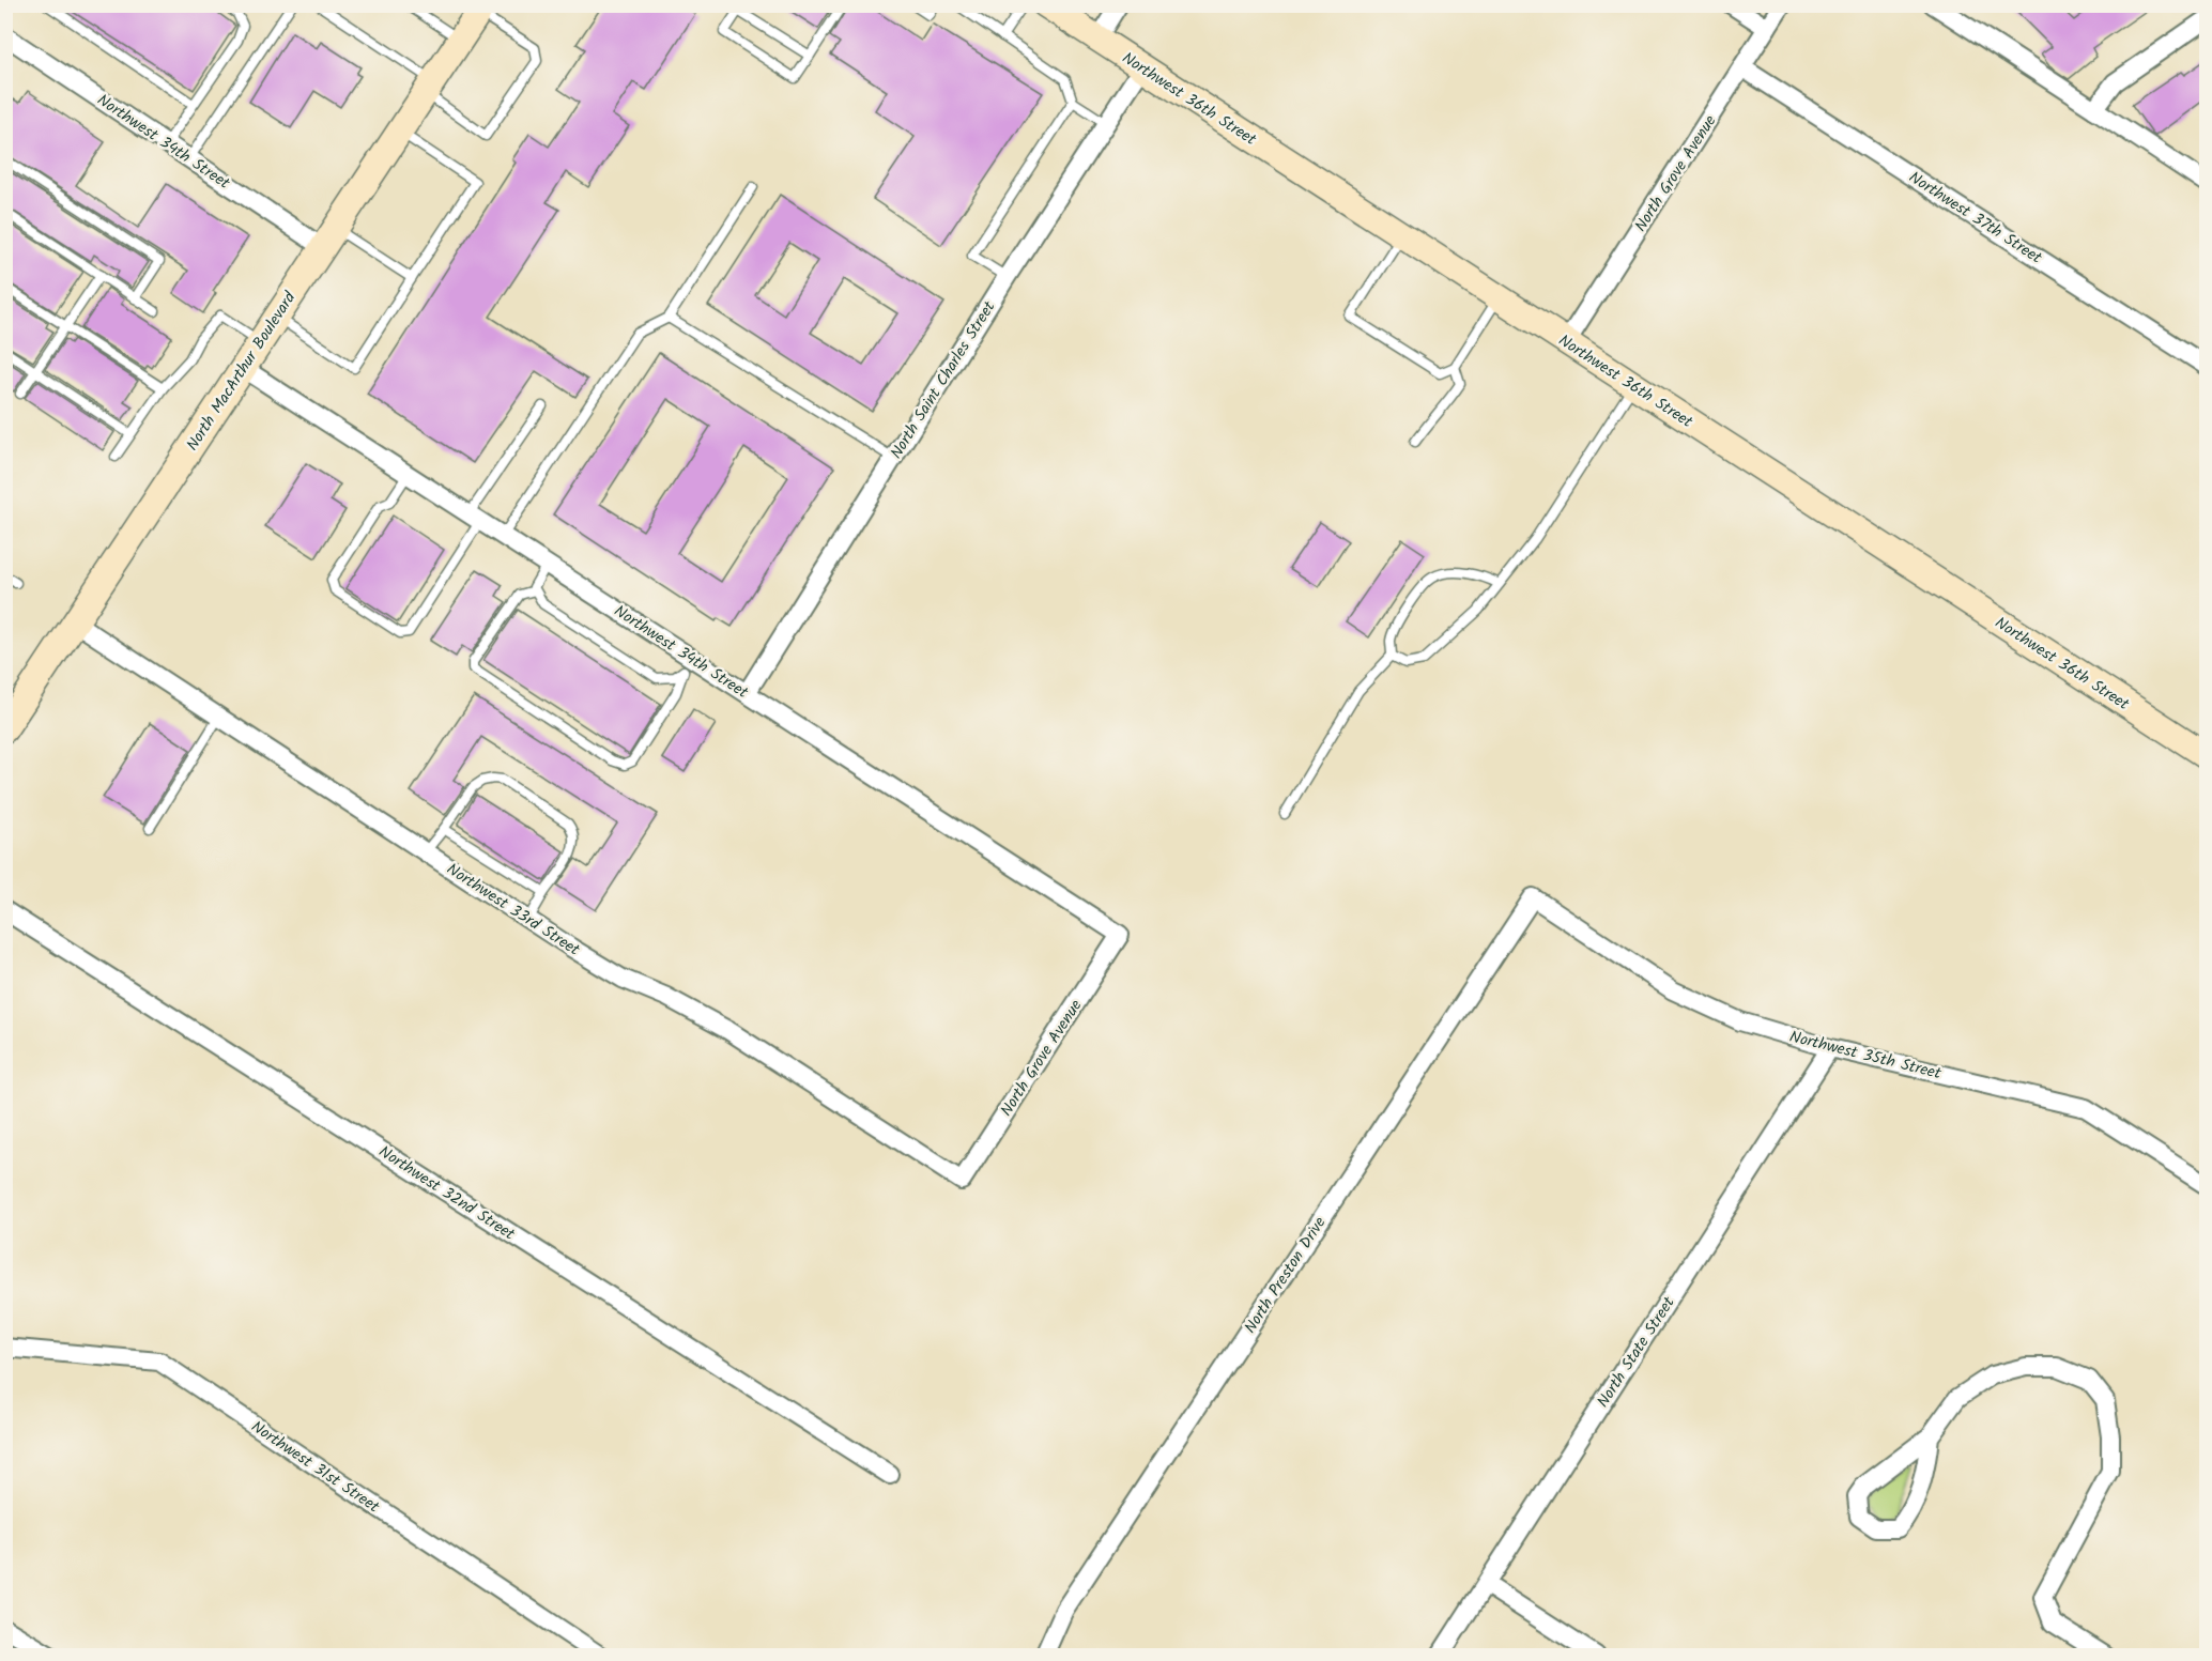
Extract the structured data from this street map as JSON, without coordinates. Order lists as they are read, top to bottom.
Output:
{
  "streets": {
    "main road": ["Northwest 36th Street", "North MacArthur Boulevard"],
    "street": [
      "Northwest 34th Street",
      "North Grove Avenue",
      "Northwest 37th Street",
      "North Saint Charles Street",
      "Northwest 33rd Street",
      "Northwest 35th Street",
      "Northwest 32nd Street",
      "North Preston Drive",
      "North State Street",
      "Northwest 31st Street"
    ]
  },
  "crossings": [
    ["Northwest 36th Street", "North Grove Avenue"],
    ["Northwest 36th Street", "North Saint Charles Street"],
    ["Northwest 34th Street", "North Grove Avenue"],
    ["Northwest 34th Street", "North MacArthur Boulevard"],
    ["Northwest 34th Street", "North Saint Charles Street"],
    ["North Grove Avenue", "Northwest 37th Street"],
    ["North Grove Avenue", "Northwest 33rd Street"],
    ["North MacArthur Boulevard", "Northwest 33rd Street"],
    ["Northwest 35th Street", "North Preston Drive"],
    ["Northwest 35th Street", "North State Street"]
  ]
}
